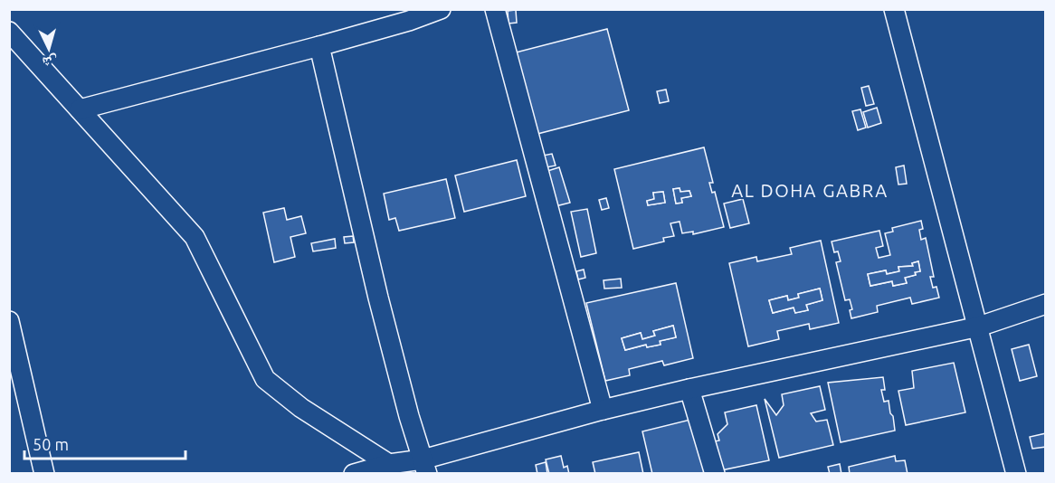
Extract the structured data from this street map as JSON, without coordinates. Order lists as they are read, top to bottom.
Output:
{
  "districts": ["AL DOHA GABRA"],
  "scale_bar": "50 m",
  "north": "bottom"
}
